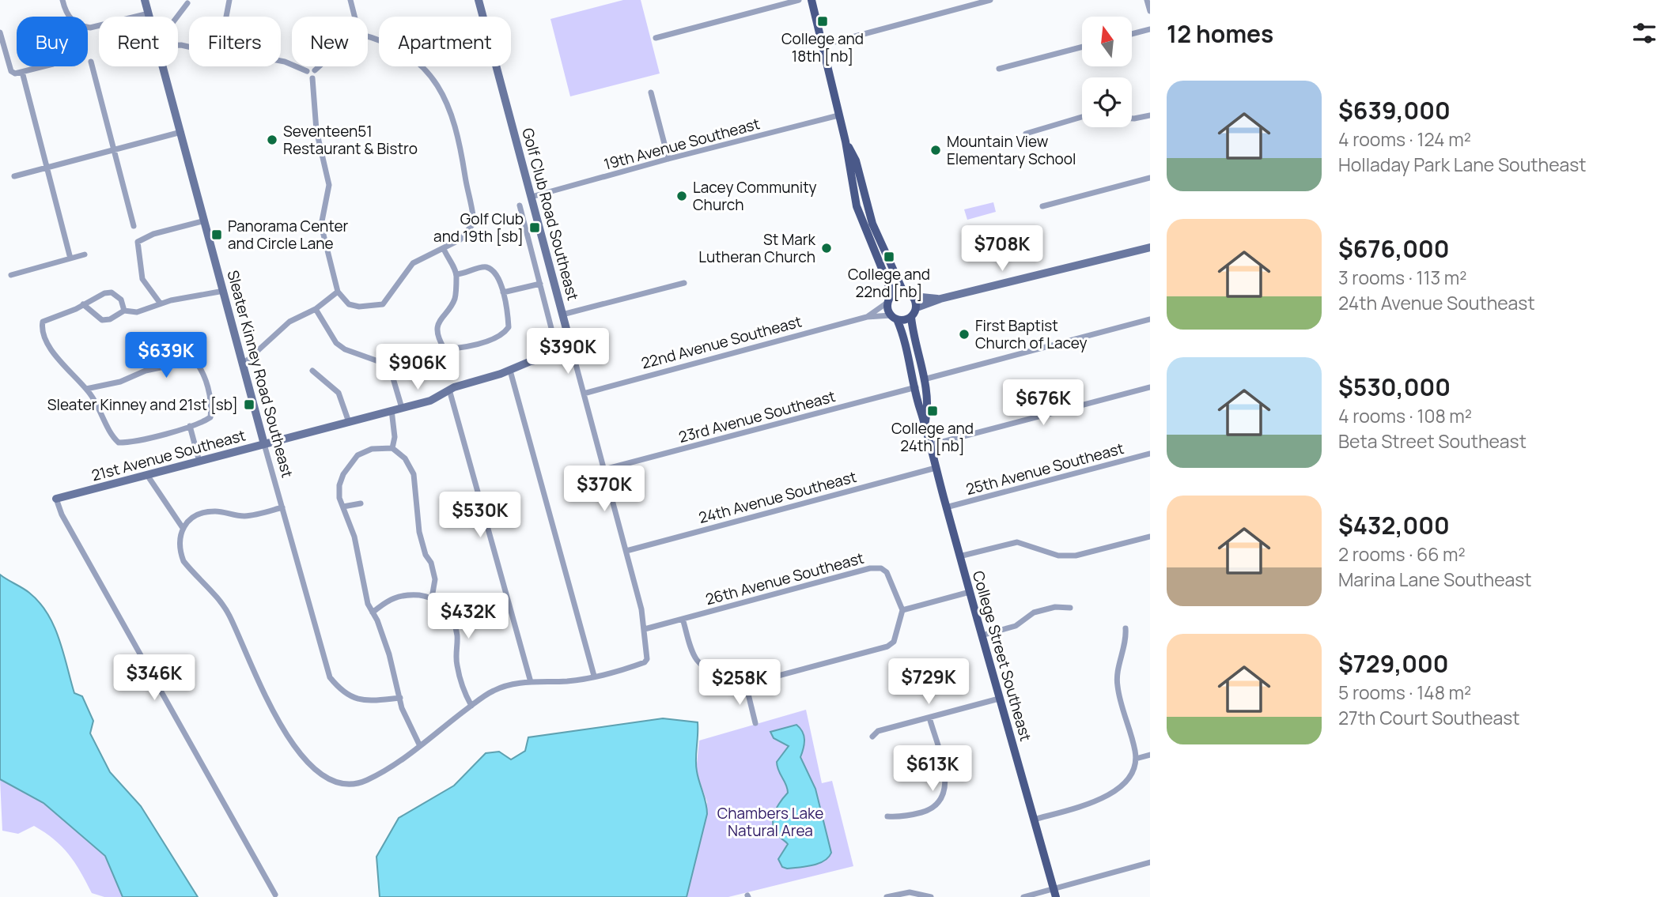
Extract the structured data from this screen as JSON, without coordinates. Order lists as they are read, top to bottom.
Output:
{
  "streets": {
    "main road": ["College Street Southeast"],
    "street": [
      "19th Avenue Southeast",
      "Golf Club Road Southeast",
      "22nd Avenue Southeast",
      "Sleater Kinney Road Southeast",
      "23rd Avenue Southeast",
      "21st Avenue Southeast",
      "25th Avenue Southeast",
      "24th Avenue Southeast",
      "26th Avenue Southeast"
    ]
  },
  "crossings": [
    ["19th Avenue Southeast", "Golf Club Road Southeast"],
    ["Golf Club Road Southeast", "22nd Avenue Southeast"],
    ["Golf Club Road Southeast", "23rd Avenue Southeast"],
    ["Golf Club Road Southeast", "21st Avenue Southeast"],
    ["Golf Club Road Southeast", "24th Avenue Southeast"],
    ["Golf Club Road Southeast", "26th Avenue Southeast"],
    ["22nd Avenue Southeast", "College Street Southeast"],
    ["Sleater Kinney Road Southeast", "21st Avenue Southeast"],
    ["23rd Avenue Southeast", "College Street Southeast"],
    ["25th Avenue Southeast", "College Street Southeast"],
    ["24th Avenue Southeast", "College Street Southeast"]
  ],
  "parks": ["Chambers Lake Natural Area"],
  "places": {
    "transit": [
      "College and 18th [nb]",
      "Golf Club and 19th [sb]",
      "Panorama Center and Circle Lane",
      "College and 22nd [nb]",
      "Sleater Kinney and 21st [sb]",
      "College and 24th [nb]"
    ],
    "other": [
      "Seventeen51 Restaurant & Bistro",
      "Mountain View Elementary School",
      "Lacey Community Church",
      "St Mark Lutheran Church",
      "First Baptist Church of Lacey"
    ]
  },
  "north": "top",
  "page": {
    "heading": "12 homes",
    "chip": [
      "Buy",
      "Rent",
      "Filters",
      "New",
      "Apartment"
    ],
    "list": [
      {
        "name": "$639,000",
        "note": "4 rooms · 124 m² · Holladay Park Lane Southeast"
      },
      {
        "name": "$676,000",
        "note": "3 rooms · 113 m² · 24th Avenue Southeast"
      },
      {
        "name": "$530,000",
        "note": "4 rooms · 108 m² · Beta Street Southeast"
      },
      {
        "name": "$432,000",
        "note": "2 rooms · 66 m² · Marina Lane Southeast"
      },
      {
        "name": "$729,000",
        "note": "5 rooms · 148 m² · 27th Court Southeast"
      }
    ],
    "price": [
      "$708K",
      "$390K",
      "$639K",
      "$906K",
      "$676K",
      "$370K",
      "$530K",
      "$432K",
      "$346K",
      "$729K",
      "$258K",
      "$613K"
    ]
  }
}
